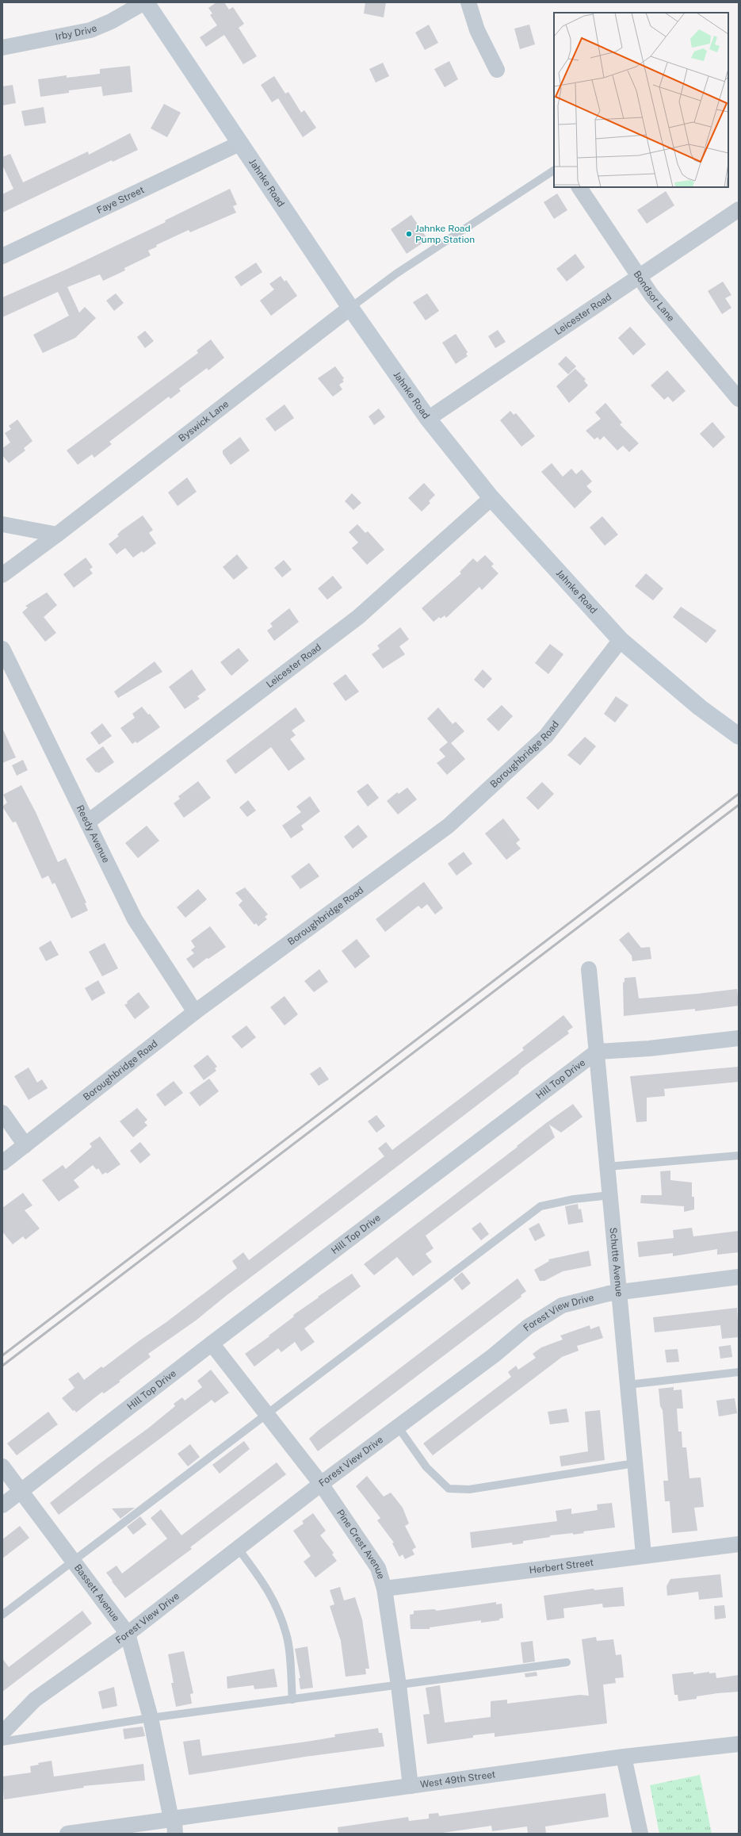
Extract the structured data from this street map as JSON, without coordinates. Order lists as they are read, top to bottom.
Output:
{
  "streets": {
    "main road": ["Jahnke Road"],
    "street": [
      "Irby Drive",
      "Faye Street",
      "Bondsor Lane",
      "Leicester Road",
      "Byswick Lane",
      "Boroughbridge Road",
      "Reedy Avenue",
      "Hill Top Drive",
      "Schutte Avenue",
      "Forest View Drive",
      "Pine Crest Avenue",
      "Herbert Street",
      "Bassett Avenue",
      "West 49th Street"
    ]
  },
  "crossings": [
    ["Irby Drive", "Jahnke Road"],
    ["Jahnke Road", "Faye Street"],
    ["Jahnke Road", "Leicester Road"],
    ["Jahnke Road", "Byswick Lane"],
    ["Jahnke Road", "Boroughbridge Road"],
    ["Bondsor Lane", "Leicester Road"],
    ["Leicester Road", "Reedy Avenue"],
    ["Boroughbridge Road", "Reedy Avenue"],
    ["Hill Top Drive", "Schutte Avenue"],
    ["Hill Top Drive", "Pine Crest Avenue"],
    ["Hill Top Drive", "Bassett Avenue"],
    ["Schutte Avenue", "Forest View Drive"],
    ["Schutte Avenue", "Herbert Street"],
    ["Forest View Drive", "Pine Crest Avenue"],
    ["Forest View Drive", "Bassett Avenue"],
    ["Pine Crest Avenue", "Herbert Street"],
    ["Pine Crest Avenue", "West 49th Street"],
    ["Bassett Avenue", "West 49th Street"]
  ],
  "places": ["Jahnke Road Pump Station"]
}
